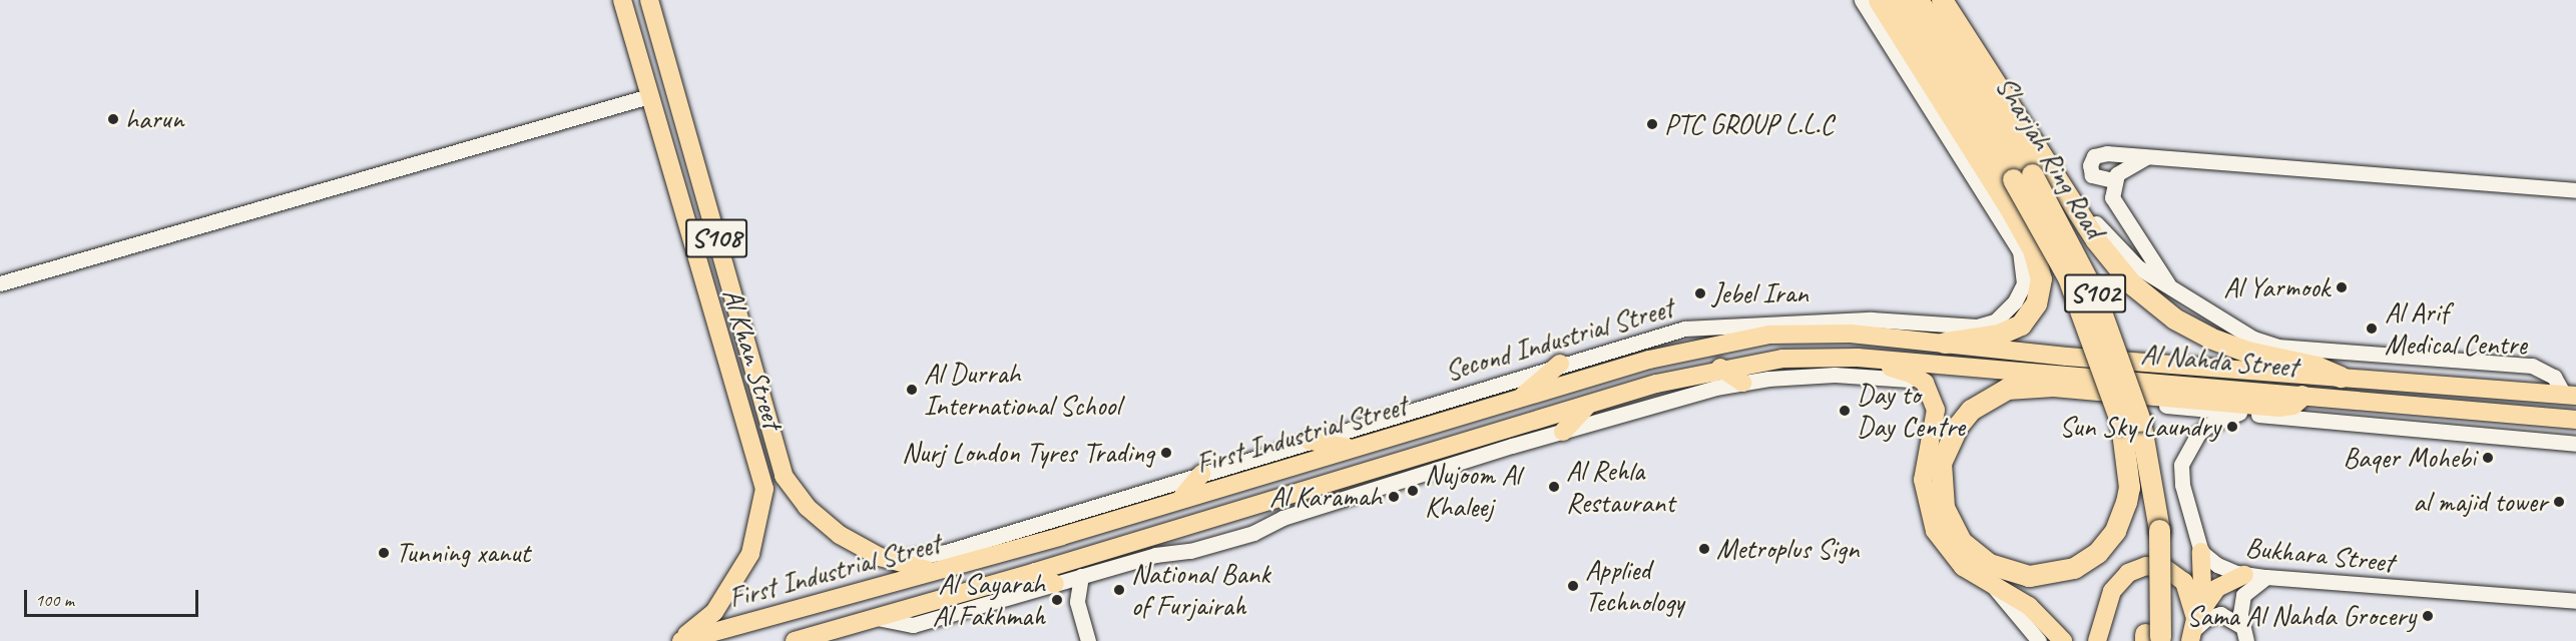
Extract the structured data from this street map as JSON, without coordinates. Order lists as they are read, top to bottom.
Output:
{
  "streets": {
    "highway": ["Sharjah Ring Road", "S102"],
    "main road": [
      "S108",
      "Al Khan Street",
      "Al Nahda Street",
      "First Industrial Street"
    ],
    "street": ["Second Industrial Street", "Bukhara Street"]
  },
  "crossings": [
    ["Second Industrial Street", "Al Khan Street"],
    ["Al Nahda Street", "First Industrial Street"]
  ],
  "places": [
    "harun",
    "PTC GROUP L.L.C",
    "Al Yarmook",
    "Jebel Iran",
    "Al Arif Medical Centre",
    "Al Durrah International School",
    "Day to Day Centre",
    "Sun Sky Laundry",
    "Nurj London Tyres Trading",
    "Baqer Mohebi",
    "Al Rehla Restaurant",
    "Nujoom Al Khaleej",
    "Al Karamah",
    "al majid tower",
    "Metroplus Sign",
    "Tunning xanut",
    "Applied Technology",
    "National Bank of Furjairah",
    "Al Sayarah Al Fakhmah",
    "Sama Al Nahda Grocery"
  ],
  "scale_bar": "100 m"
}
